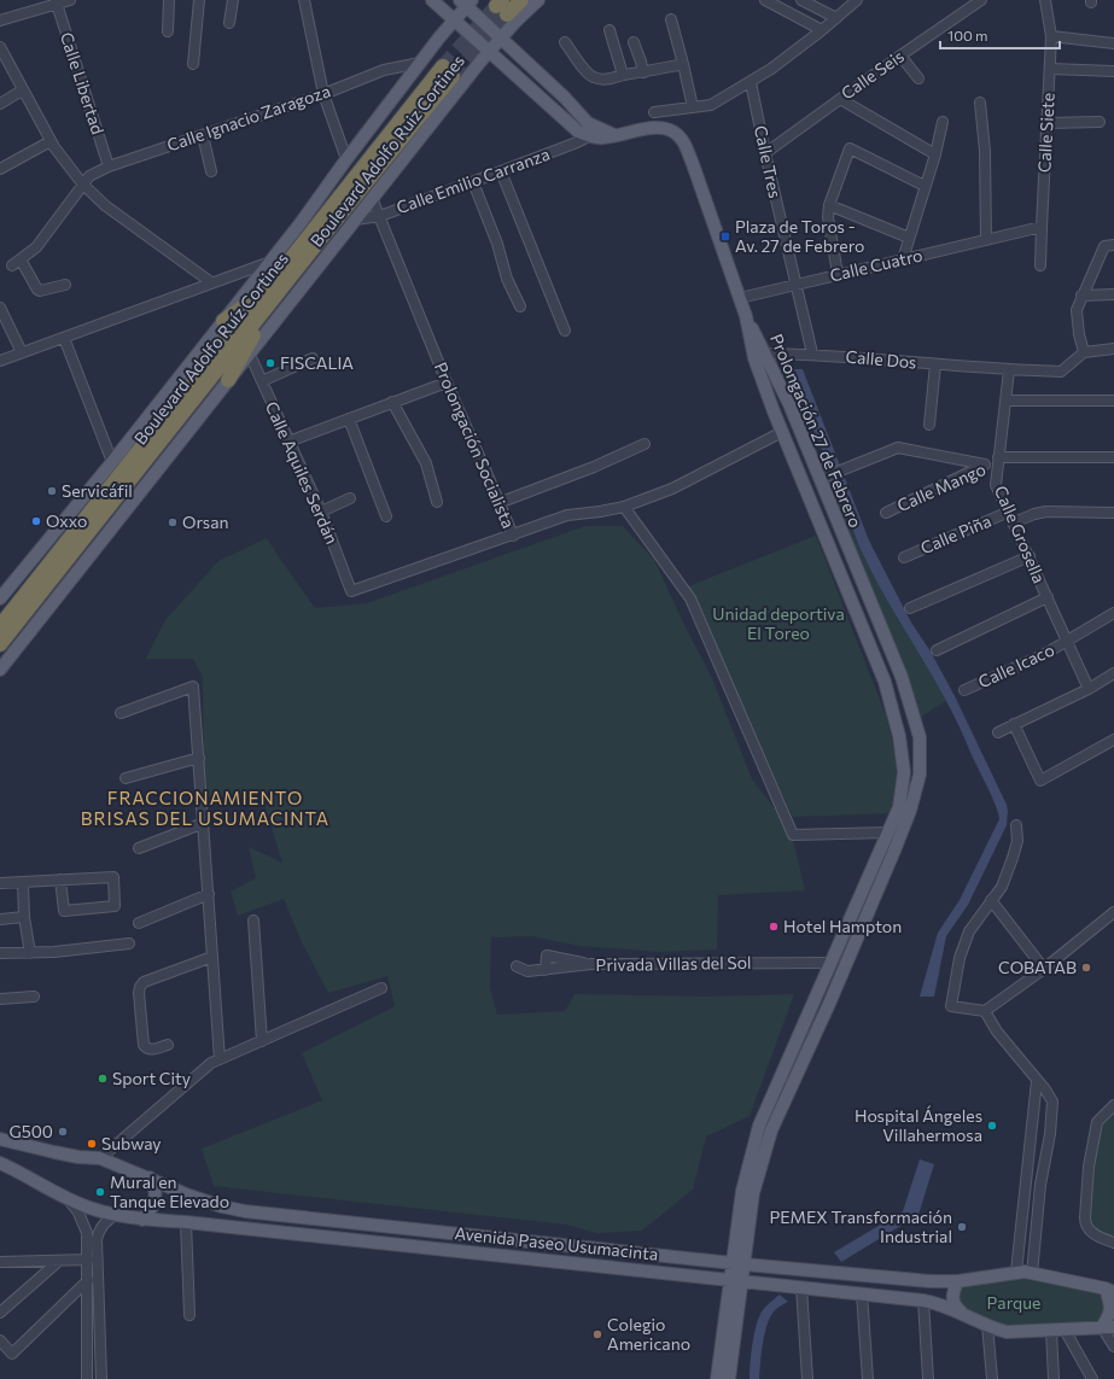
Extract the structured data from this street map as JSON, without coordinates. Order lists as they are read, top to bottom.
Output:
{
  "streets": {
    "highway": ["Boulevard Adolfo Ruíz Cortines"],
    "main road": ["Boulevard Adolfo Ruiz Cortines", "Prolongación 27 de Febrero", "Avenida Paseo Usumacinta"],
    "street": [
      "Calle Seis",
      "Calle Libertad",
      "Calle Ignacio Zaragoza",
      "Calle Siete",
      "Calle Tres",
      "Calle Emilio Carranza",
      "Calle Cuatro",
      "Calle Dos",
      "Prolongación Socialista",
      "Calle Aquiles Serdán",
      "Calle Mango",
      "Calle Piña",
      "Calle Grosella",
      "Calle Icaco",
      "Privada Villas del Sol"
    ]
  },
  "crossings": [
    ["Calle Seis", "Calle Tres"],
    ["Calle Libertad", "Calle Ignacio Zaragoza"],
    ["Calle Ignacio Zaragoza", "Boulevard Adolfo Ruiz Cortines"],
    ["Calle Siete", "Calle Cuatro"],
    ["Boulevard Adolfo Ruiz Cortines", "Calle Emilio Carranza"],
    ["Boulevard Adolfo Ruiz Cortines", "Prolongación Socialista"],
    ["Boulevard Adolfo Ruiz Cortines", "Calle Aquiles Serdán"],
    ["Calle Tres", "Calle Cuatro"],
    ["Calle Tres", "Calle Dos"],
    ["Calle Emilio Carranza", "Prolongación 27 de Febrero"],
    ["Calle Emilio Carranza", "Prolongación Socialista"],
    ["Calle Cuatro", "Prolongación 27 de Febrero"],
    ["Calle Dos", "Prolongación 27 de Febrero"],
    ["Calle Dos", "Calle Grosella"],
    ["Prolongación 27 de Febrero", "Privada Villas del Sol"],
    ["Prolongación 27 de Febrero", "Avenida Paseo Usumacinta"],
    ["Prolongación Socialista", "Calle Aquiles Serdán"],
    ["Calle Mango", "Calle Grosella"],
    ["Calle Piña", "Calle Grosella"],
    ["Calle Grosella", "Calle Icaco"]
  ],
  "districts": ["FRACCIONAMIENTO BRISAS DEL USUMACINTA"],
  "parks": ["Unidad deportiva El Toreo", "Parque"],
  "places": {
    "transit": ["Plaza de Toros - Av. 27 de Febrero"],
    "other": [
      "FISCALIA",
      "Servicáfil",
      "Oxxo",
      "Orsan",
      "Hotel Hampton",
      "COBATAB",
      "Sport City",
      "Hospital Ángeles Villahermosa",
      "G500",
      "Subway",
      "Mural en Tanque Elevado",
      "PEMEX Transformación Industrial",
      "Colegio Americano"
    ]
  },
  "scale_bar": "100 m"
}
